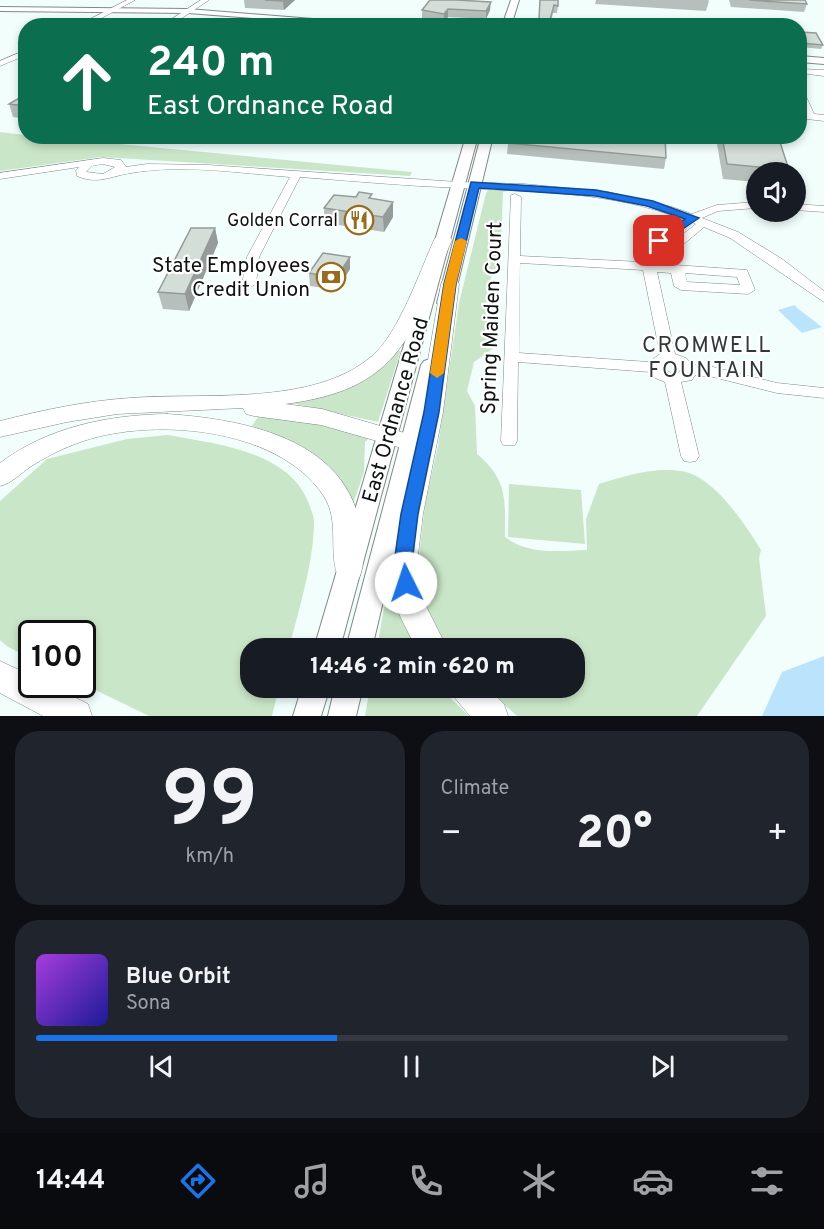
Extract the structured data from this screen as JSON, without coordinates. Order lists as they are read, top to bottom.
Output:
{
  "streets": {
    "main road": ["East Ordnance Road"],
    "street": ["Spring Maiden Court"]
  },
  "districts": ["CROMWELL FOUNTAIN"],
  "places": {
    "restaurant": ["Golden Corral"],
    "bank": ["State Employees Credit Union"]
  },
  "page": {
    "turn": ["240 m", "East Ordnance Road"],
    "limit": "100",
    "trip": "14:46 · 2 min · 620 m",
    "tile": [
      ["99", "km/h"],
      "Climate"
    ],
    "heat": ["−", "20°", "+"],
    "song": ["Blue Orbit", "Sona"],
    "tabs": "14:44"
  }
}
